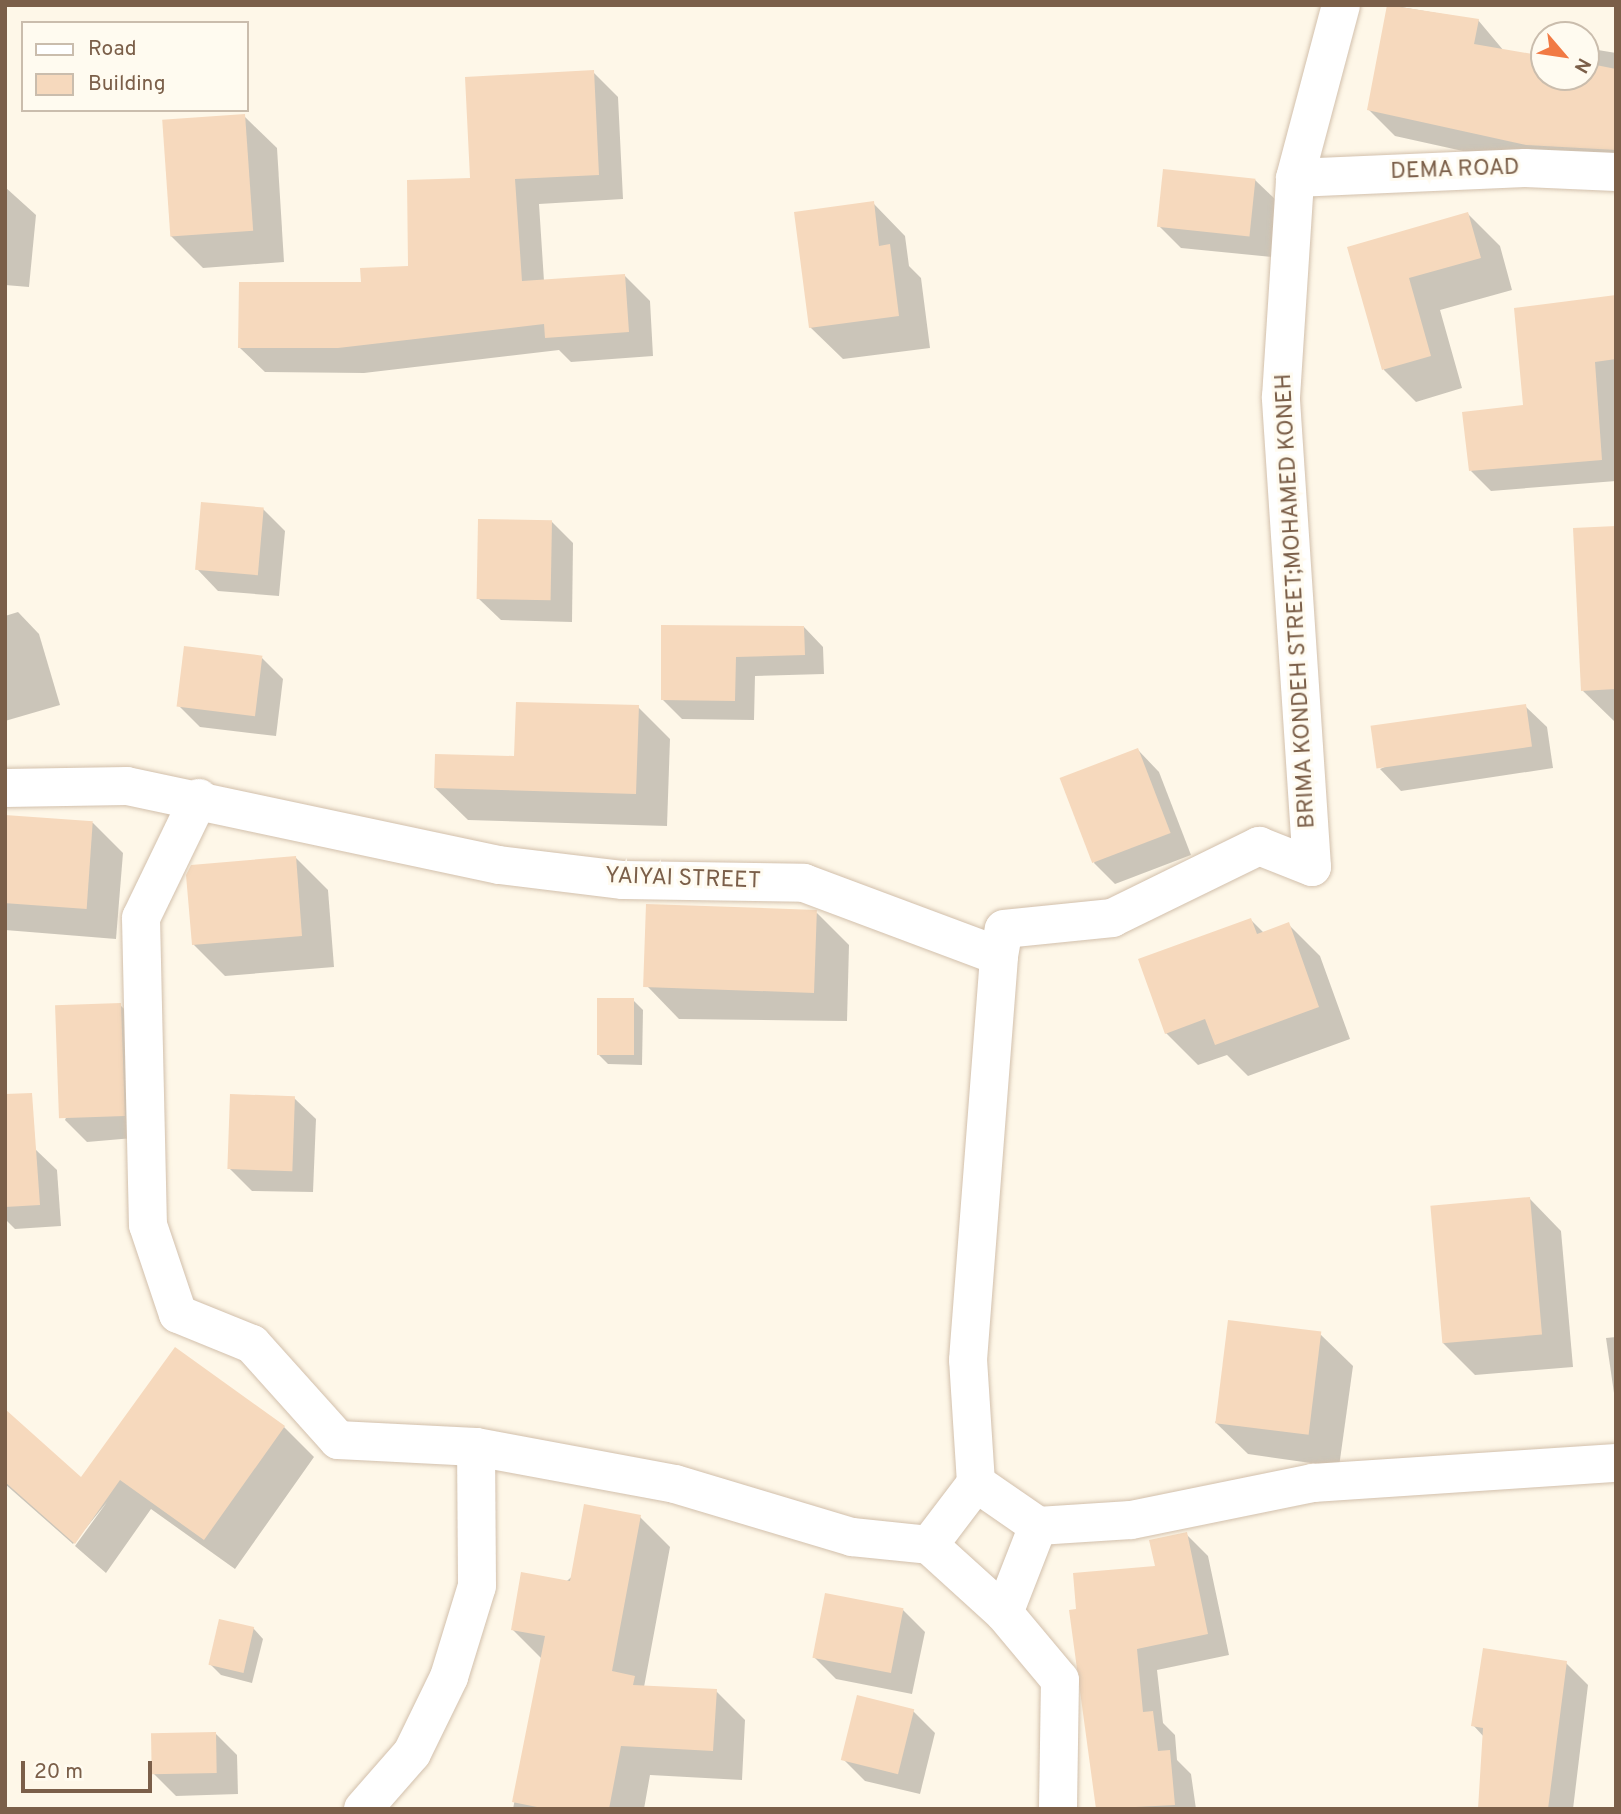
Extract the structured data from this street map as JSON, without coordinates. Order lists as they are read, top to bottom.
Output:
{
  "streets": {
    "street": ["DEMA ROAD", "BRIMA KONDEH STREET;MOHAMED KONEH", "YAIYAI STREET"]
  },
  "crossings": [
    ["DEMA ROAD", "BRIMA KONDEH STREET;MOHAMED KONEH"],
    ["BRIMA KONDEH STREET;MOHAMED KONEH", "YAIYAI STREET"]
  ],
  "legend": ["Road", "Building"],
  "scale_bar": "20 m",
  "north": "bottom right"
}
